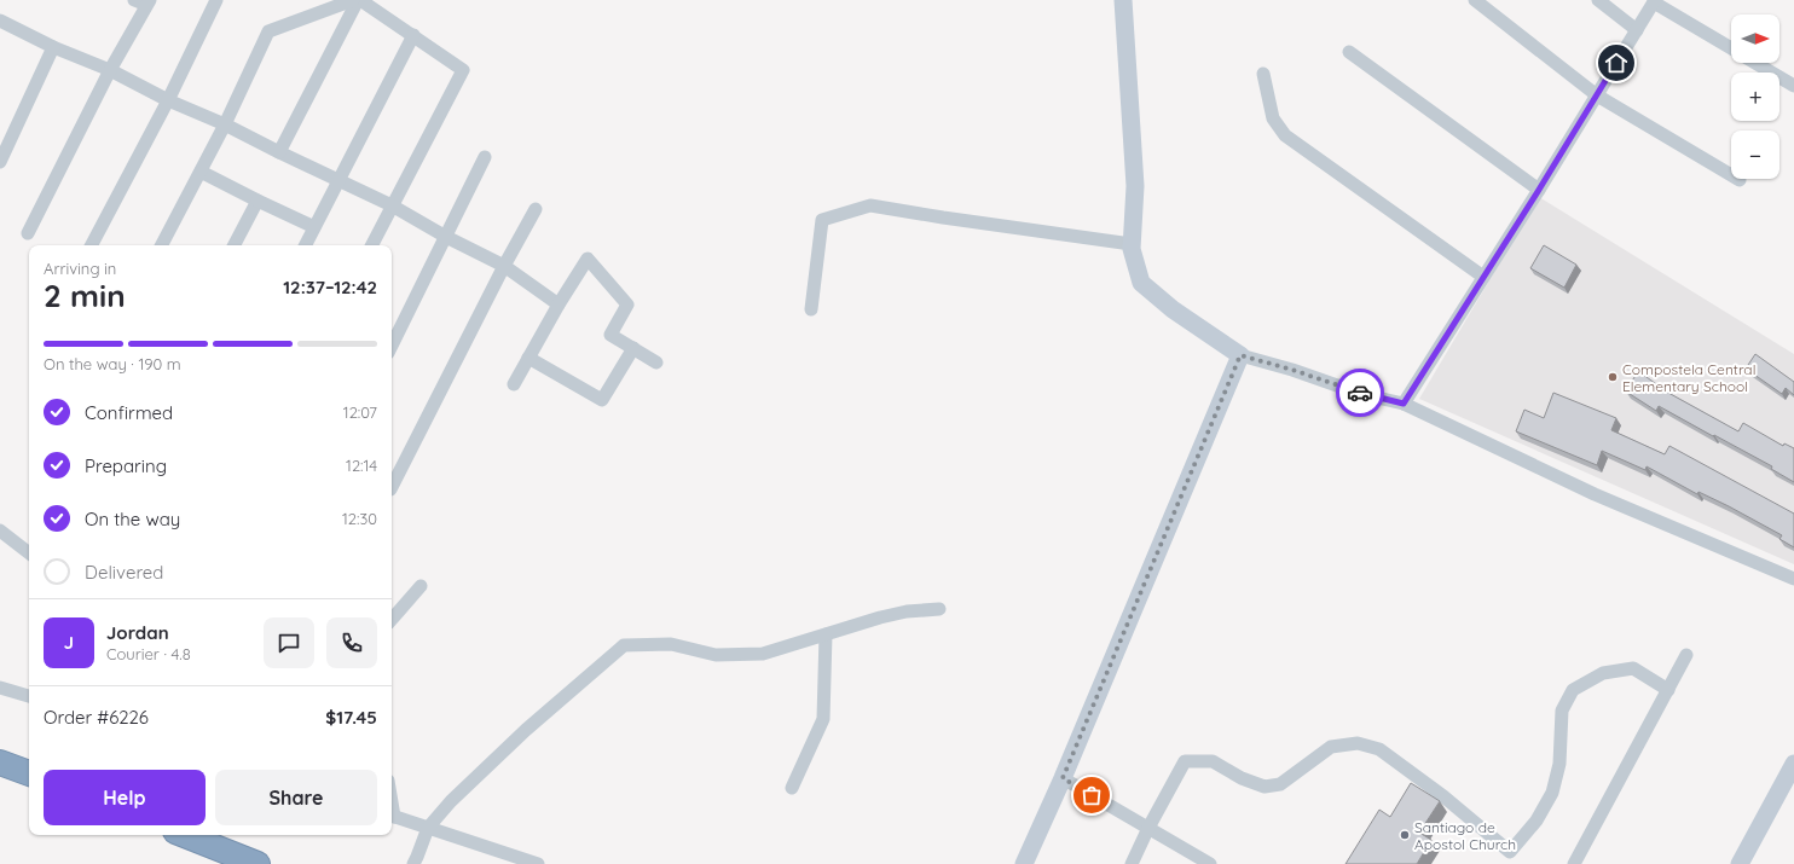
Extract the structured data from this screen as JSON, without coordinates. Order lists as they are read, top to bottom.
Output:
{
  "places": ["Compostela Central Elementary School", "Santiago de Apostol Church"],
  "north": "right",
  "page": {
    "map_buttons": ["+", "−"],
    "heading": ["2 min", "Arriving in", "12:37–12:42"],
    "panel": [
      "Jordan",
      "Courier · 4.8",
      "Order #6226",
      "$17.45"
    ],
    "bar": "On the way · 190 m",
    "list": [
      ["Confirmed", "12:07"],
      ["Preparing", "12:14"],
      ["On the way", "12:30"],
      "Delivered"
    ],
    "round": "J",
    "buttons": ["Help", "Share"]
  }
}
